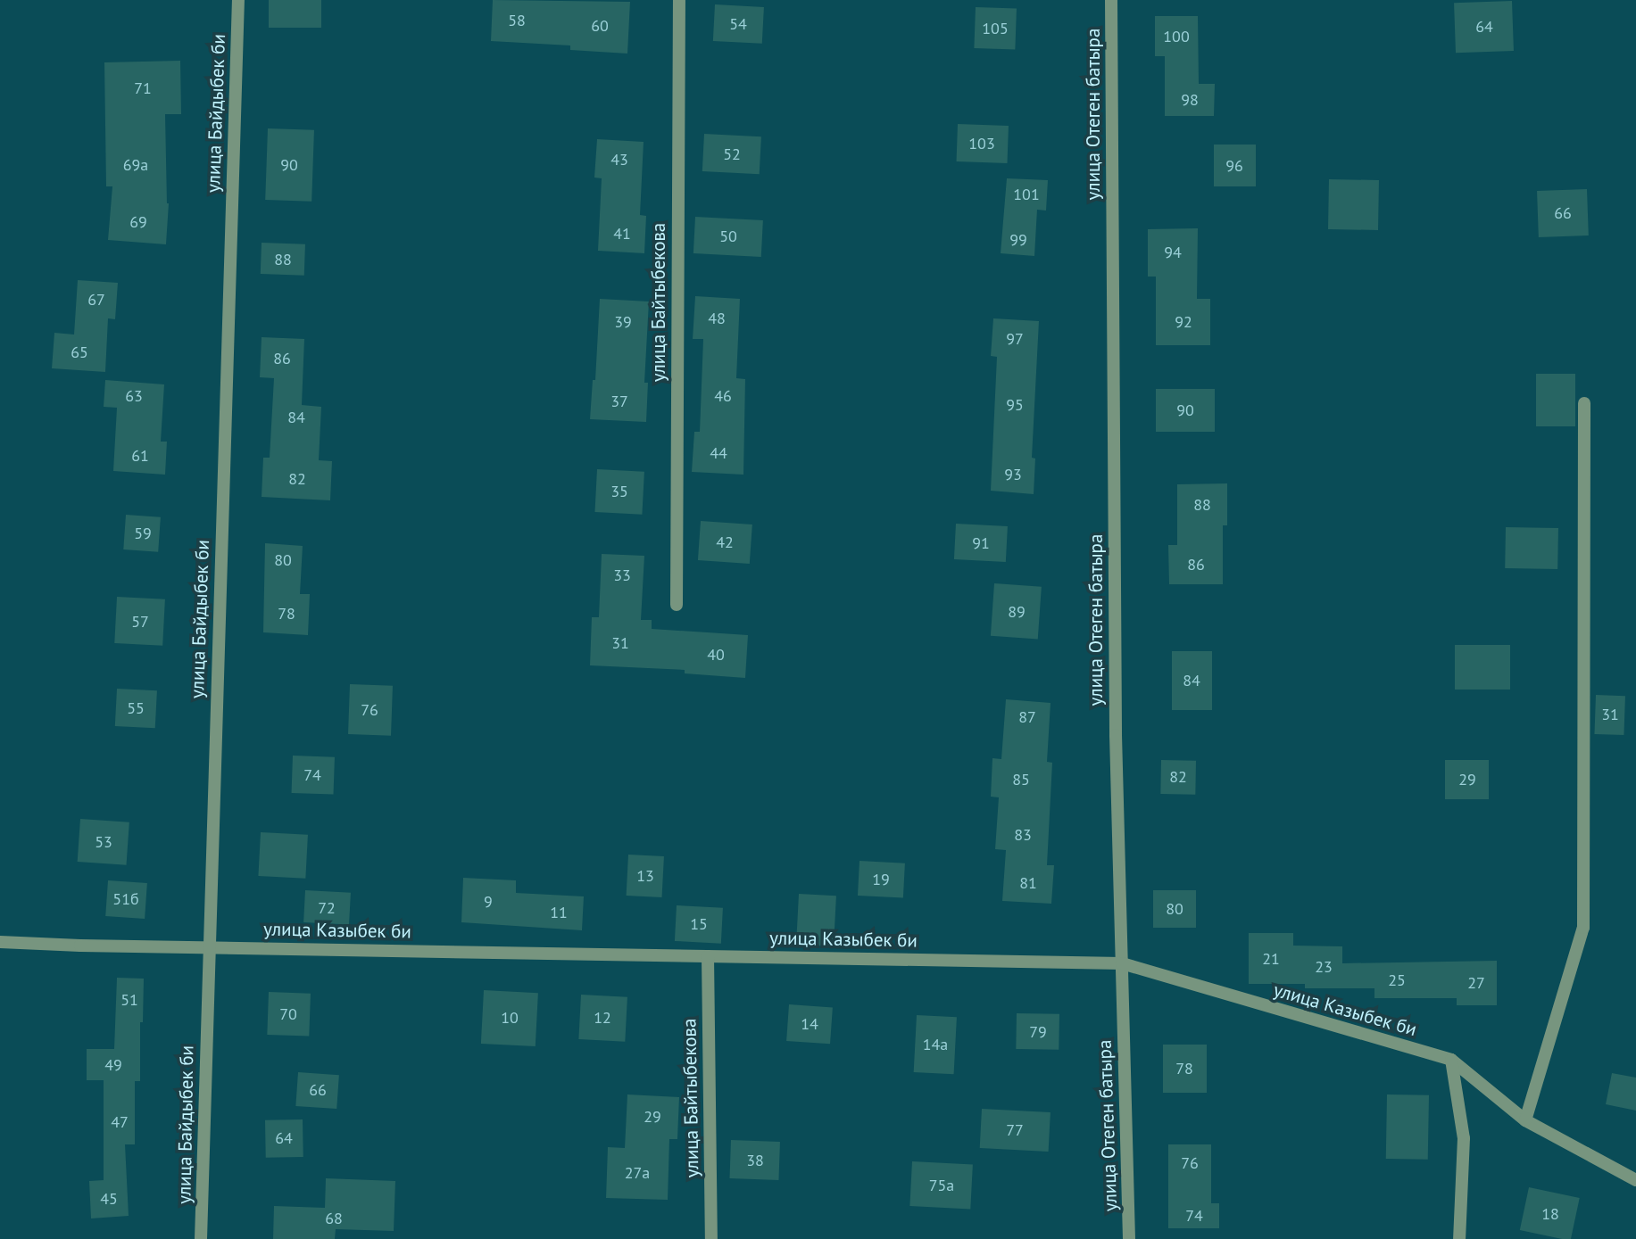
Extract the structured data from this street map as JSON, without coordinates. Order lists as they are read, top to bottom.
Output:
{
  "streets": {
    "street": [
      "улица Байдыбек би",
      "улица Отеген батыра",
      "улица Байтыбекова",
      "улица Казыбек би"
    ]
  },
  "crossings": [
    ["улица Байдыбек би", "улица Казыбек би"],
    ["улица Отеген батыра", "улица Казыбек би"],
    ["улица Байтыбекова", "улица Казыбек би"]
  ],
  "house_numbers": [
    "58",
    "54",
    "60",
    "64",
    "105",
    "100",
    "71",
    "98",
    "103",
    "52",
    "43",
    "69а",
    "90",
    "96",
    "101",
    "66",
    "69",
    "41",
    "50",
    "99",
    "94",
    "88",
    "67",
    "48",
    "39",
    "92",
    "97",
    "65",
    "86",
    "63",
    "46",
    "37",
    "95",
    "90",
    "84",
    "44",
    "61",
    "93",
    "82",
    "35",
    "88",
    "59",
    "42",
    "91",
    "80",
    "86",
    "33",
    "89",
    "78",
    "57",
    "31",
    "40",
    "84",
    "55",
    "76",
    "31",
    "87",
    "74",
    "82",
    "85",
    "29",
    "83",
    "53",
    "13",
    "19",
    "81",
    "51б",
    "9",
    "72",
    "80",
    "11",
    "15",
    "21",
    "23",
    "25",
    "27",
    "51",
    "70",
    "10",
    "12",
    "14",
    "79",
    "14а",
    "49",
    "78",
    "66",
    "29",
    "47",
    "77",
    "64",
    "38",
    "76",
    "27а",
    "75а",
    "45",
    "18",
    "74",
    "68"
  ]
}
